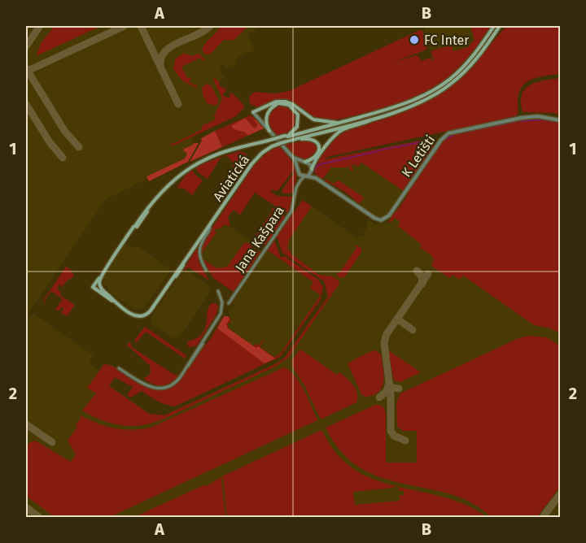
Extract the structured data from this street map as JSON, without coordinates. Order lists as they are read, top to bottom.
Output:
{
  "streets": {
    "main road": ["Aviatická"],
    "street": ["K Letišti", "Jana Kašpara"]
  },
  "crossings": [
    ["K Letišti", "Jana Kašpara"]
  ],
  "places": ["FC Inter"],
  "grid": {
    "columns": ["A", "B"],
    "rows": ["1", "2"]
  }
}
